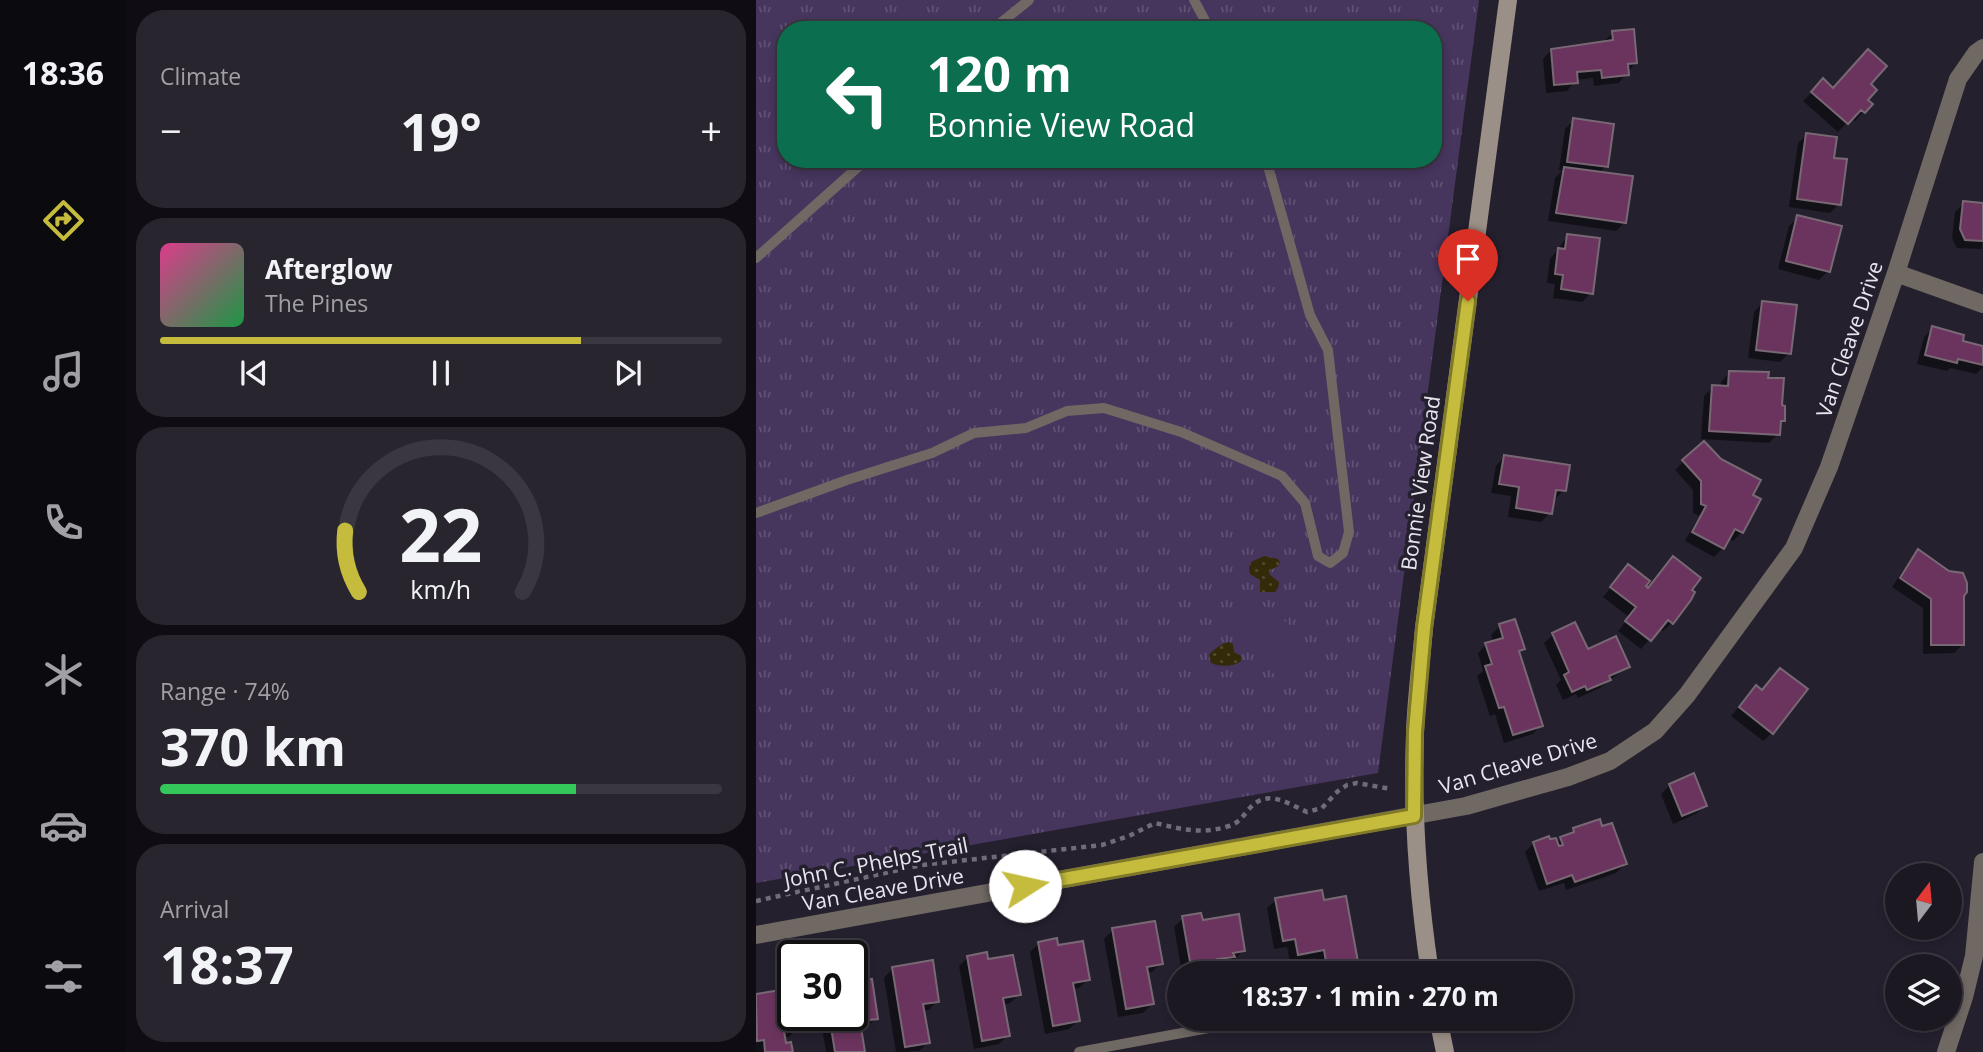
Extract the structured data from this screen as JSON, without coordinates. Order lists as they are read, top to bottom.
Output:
{
  "streets": {
    "street": ["Van Cleave Drive", "Bonnie View Road"],
    "path": ["John C. Phelps Trail"]
  },
  "crossings": [
    ["Van Cleave Drive", "Bonnie View Road"]
  ],
  "north": "top",
  "page": {
    "tabs": "18:36",
    "tile": [
      "Climate",
      ["Range · 74%", "370 km"],
      ["Arrival", "18:37"]
    ],
    "turn": ["120 m", "Bonnie View Road"],
    "heat": ["−", "19°", "+"],
    "song": ["Afterglow", "The Pines"],
    "limit": "30",
    "trip": "18:37 · 1 min · 270 m",
    "gauge": ["22", "km/h"]
  }
}
